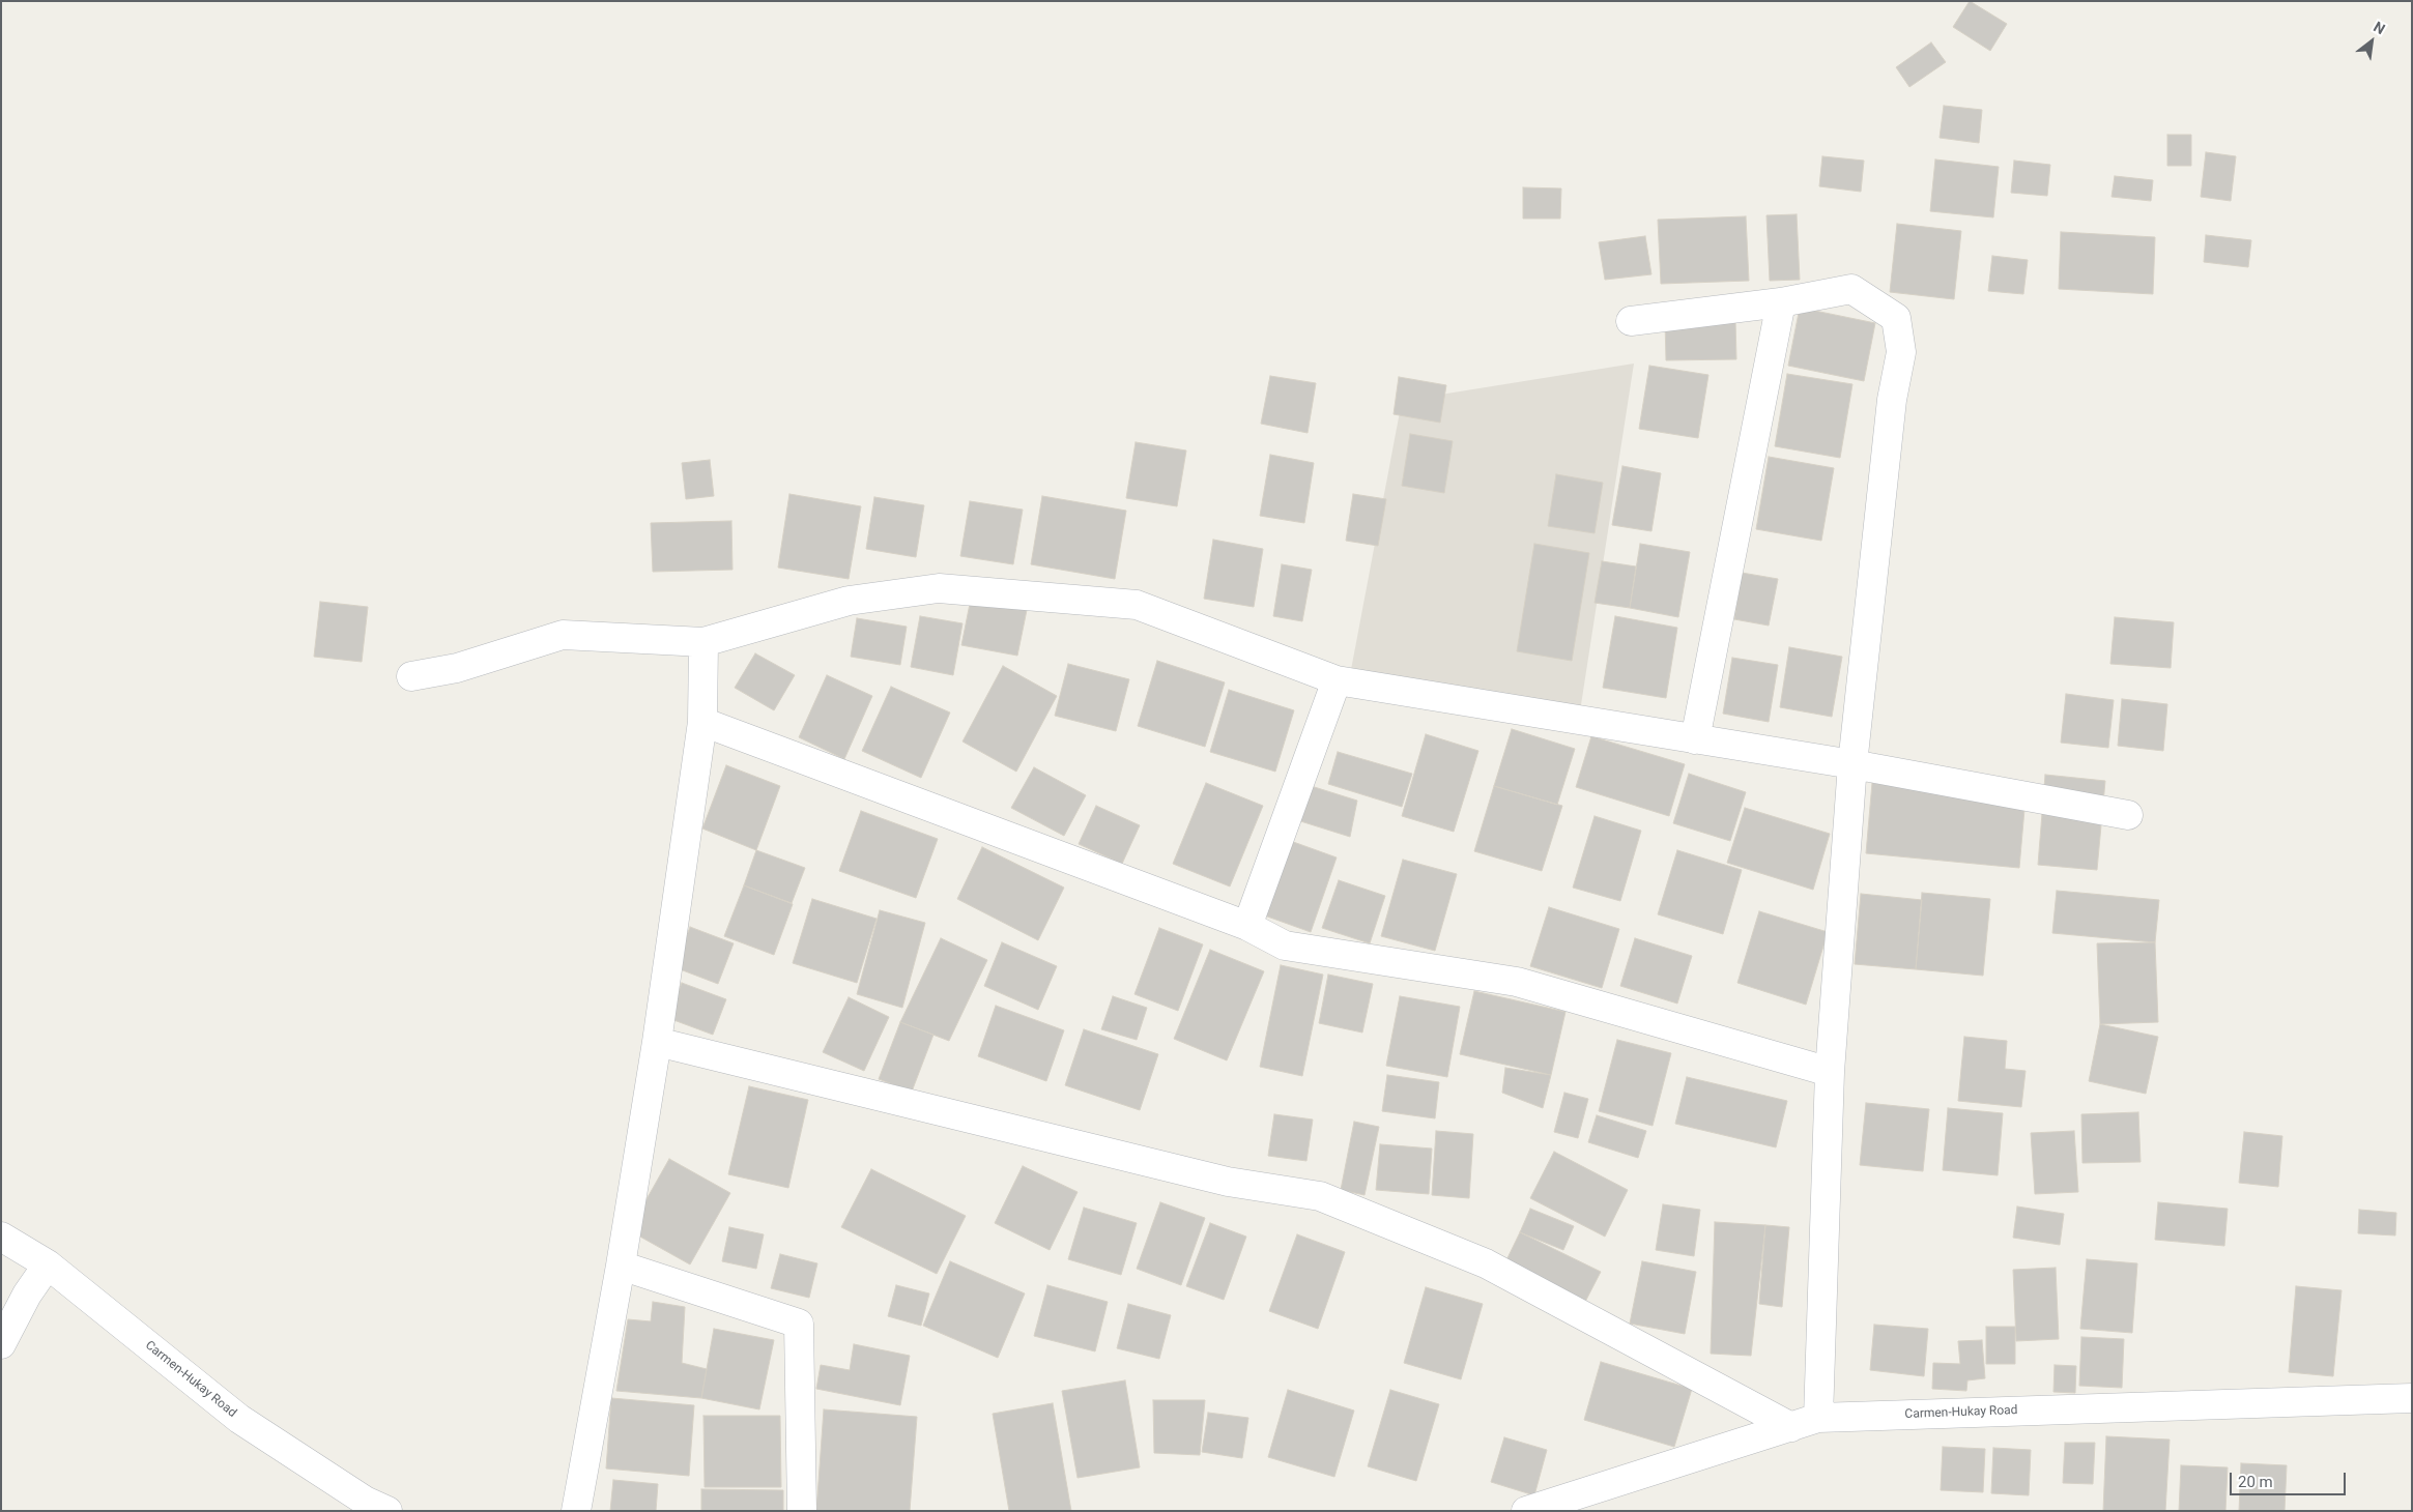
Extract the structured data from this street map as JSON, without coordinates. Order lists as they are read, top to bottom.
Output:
{
  "streets": {
    "street": ["Carmen-Hukay Road"]
  },
  "scale_bar": "20 m",
  "north": "top right"
}
